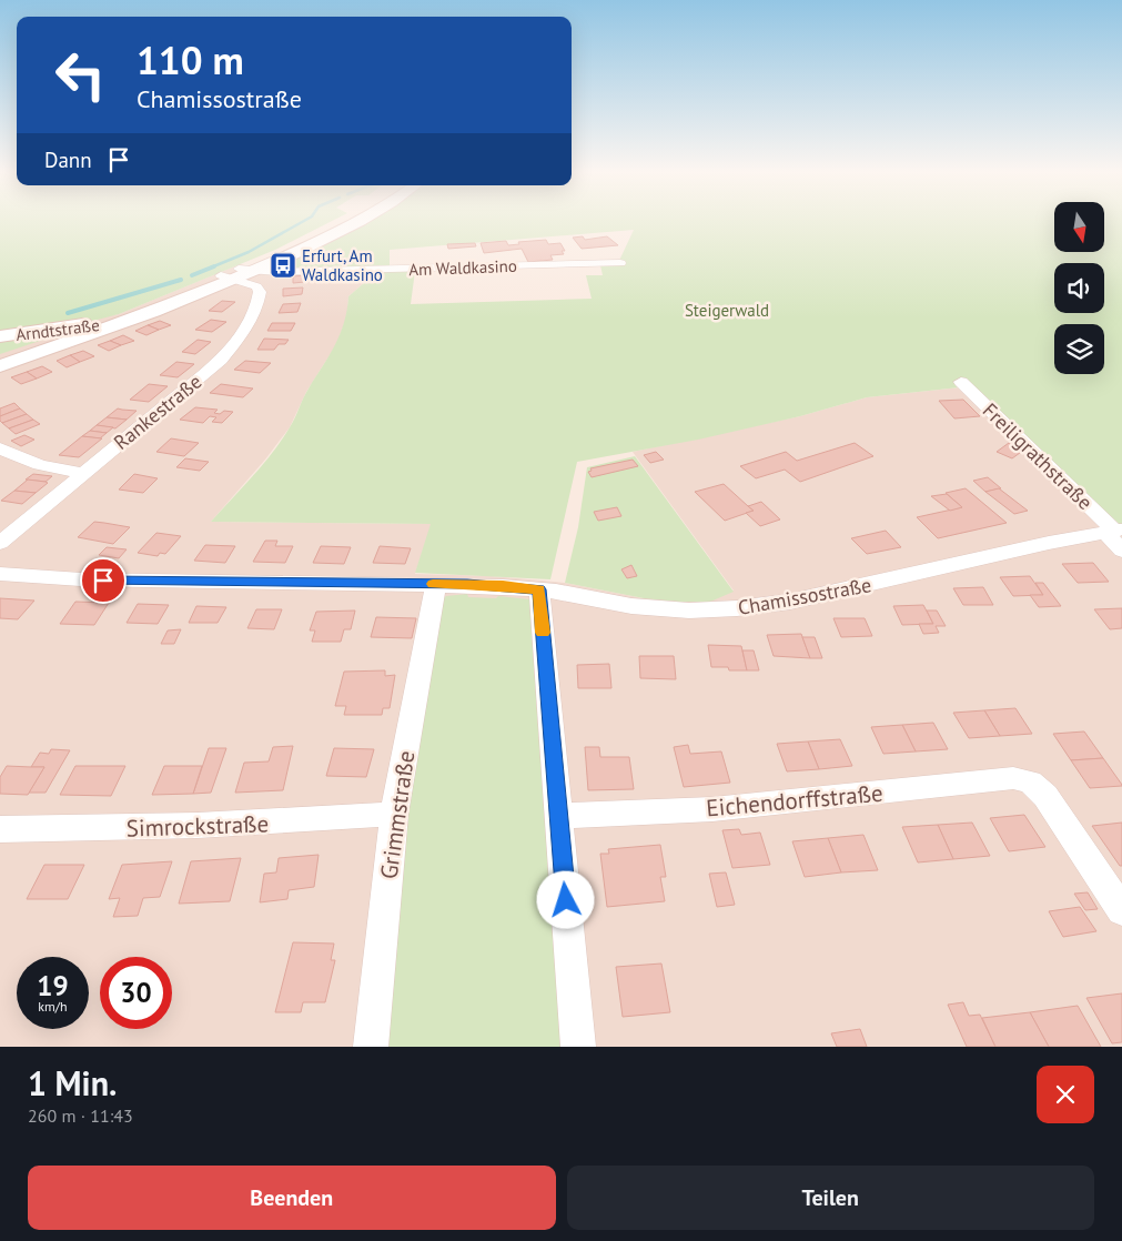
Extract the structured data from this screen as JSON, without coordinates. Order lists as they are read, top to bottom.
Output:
{
  "streets": {
    "main road": ["Arndtstraße"],
    "street": [
      "Am Waldkasino",
      "Rankestraße",
      "Freiligrathstraße",
      "Chamissostraße",
      "Eichendorffstraße",
      "Grimmstraße",
      "Simrockstraße"
    ]
  },
  "crossings": [
    ["Am Waldkasino", "Rankestraße"],
    ["Freiligrathstraße", "Chamissostraße"],
    ["Chamissostraße", "Grimmstraße"],
    ["Grimmstraße", "Simrockstraße"]
  ],
  "parks": ["Steigerwald"],
  "places": {
    "bus stop": ["Erfurt, Am Waldkasino"]
  },
  "north": "bottom",
  "page": {
    "turn": ["110 m", "Chamissostraße"],
    "then": "Dann",
    "speed": "19 km/h",
    "limit": "30",
    "heading": ["1 Min.", "260 m · 11:43"],
    "buttons": ["Beenden", "Teilen"]
  }
}
